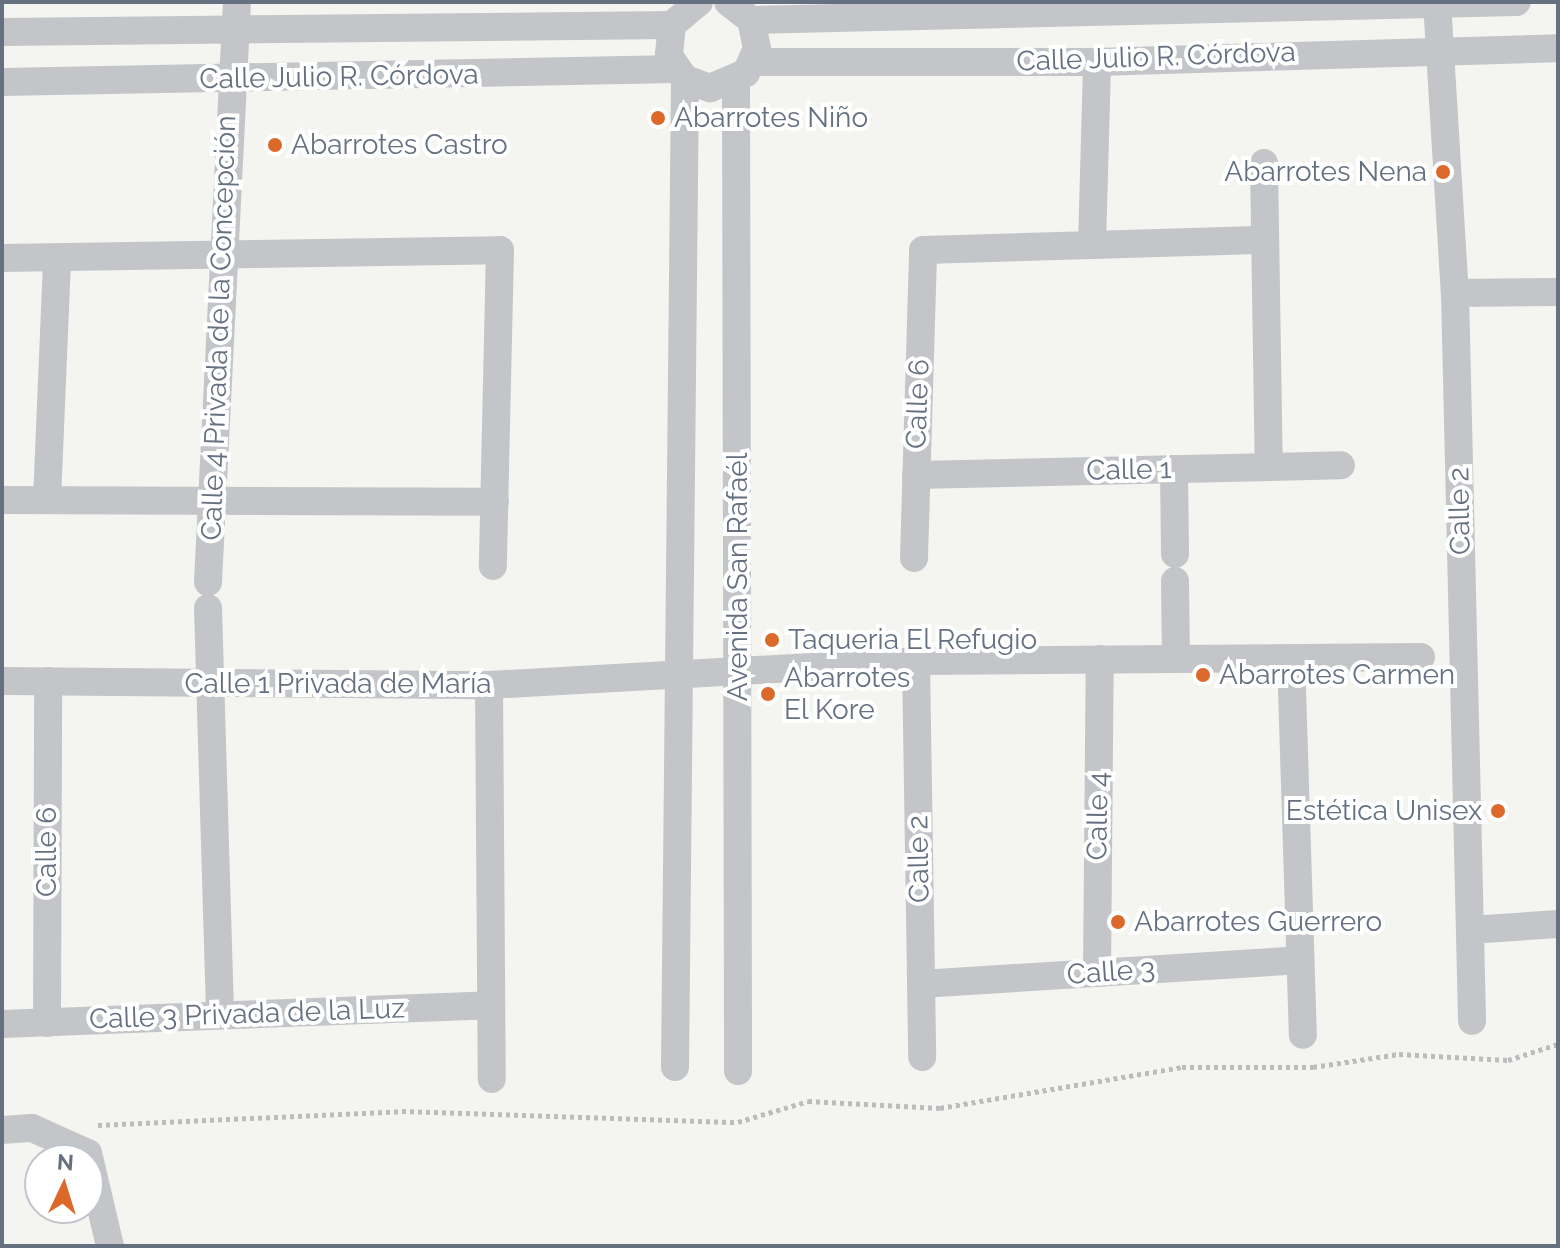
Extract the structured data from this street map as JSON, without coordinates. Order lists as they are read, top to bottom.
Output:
{
  "streets": {
    "street": [
      "Calle Julio R. Córdova",
      "Calle 4 Privada de la Concepción",
      "Calle 6",
      "Calle 1",
      "Calle 2",
      "Avenida San Rafaél",
      "Calle 1 Privada de María",
      "Calle 4",
      "Calle 3",
      "Calle 3 Privada de la Luz"
    ]
  },
  "crossings": [
    ["Calle Julio R. Córdova", "Calle 4 Privada de la Concepción"],
    ["Calle Julio R. Córdova", "Calle 2"],
    ["Calle Julio R. Córdova", "Avenida San Rafaél"],
    ["Calle 4 Privada de la Concepción", "Calle 1 Privada de María"],
    ["Calle 4 Privada de la Concepción", "Calle 3 Privada de la Luz"],
    ["Calle 6", "Calle 1"],
    ["Calle 6", "Calle 1 Privada de María"],
    ["Calle 6", "Calle 3 Privada de la Luz"],
    ["Calle 2", "Calle 1 Privada de María"],
    ["Calle 2", "Calle 3"],
    ["Avenida San Rafaél", "Calle 1 Privada de María"],
    ["Calle 1 Privada de María", "Calle 4"],
    ["Calle 4", "Calle 3"]
  ],
  "places": [
    "Abarrotes Niño",
    "Abarrotes Castro",
    "Abarrotes Nena",
    "Taqueria El Refugio",
    "Abarrotes Carmen",
    "Abarrotes El Kore",
    "Estética Unisex",
    "Abarrotes Guerrero"
  ],
  "north": "top"
}
